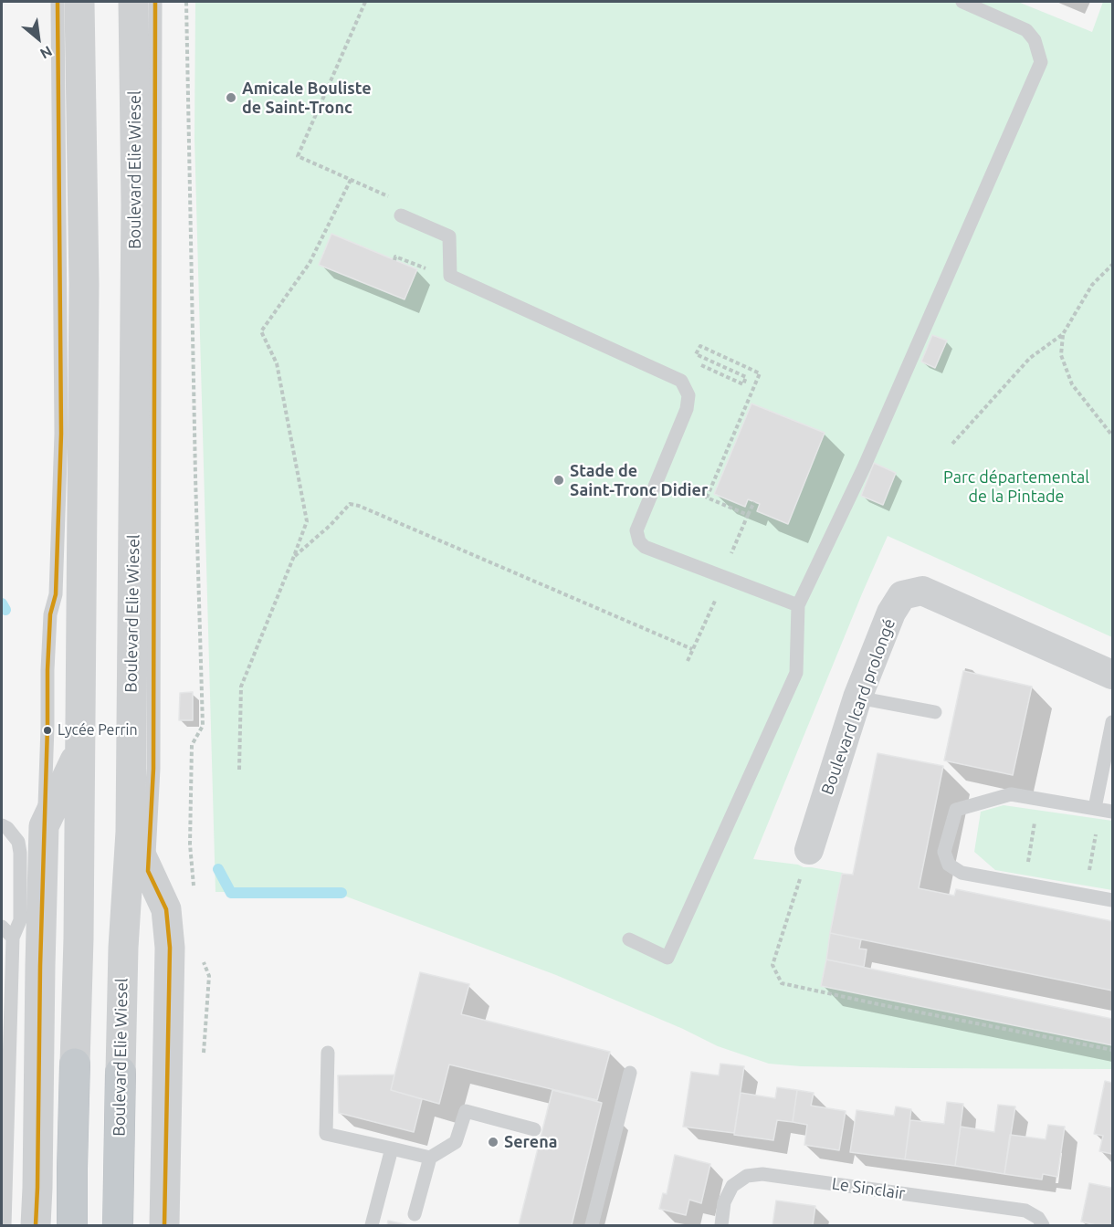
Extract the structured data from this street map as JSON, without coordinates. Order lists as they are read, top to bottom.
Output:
{
  "streets": {
    "highway": ["Boulevard Elie Wiesel"],
    "street": ["Boulevard Icard prolongé"],
    "lane": ["Le Sinclair"]
  },
  "parks": ["Parc départemental de la Pintade"],
  "places": [
    "Amicale Bouliste de Saint-Tronc",
    "Stade de Saint-Tronc Didier",
    "Lycée Perrin",
    "Serena"
  ],
  "north": "bottom right"
}
